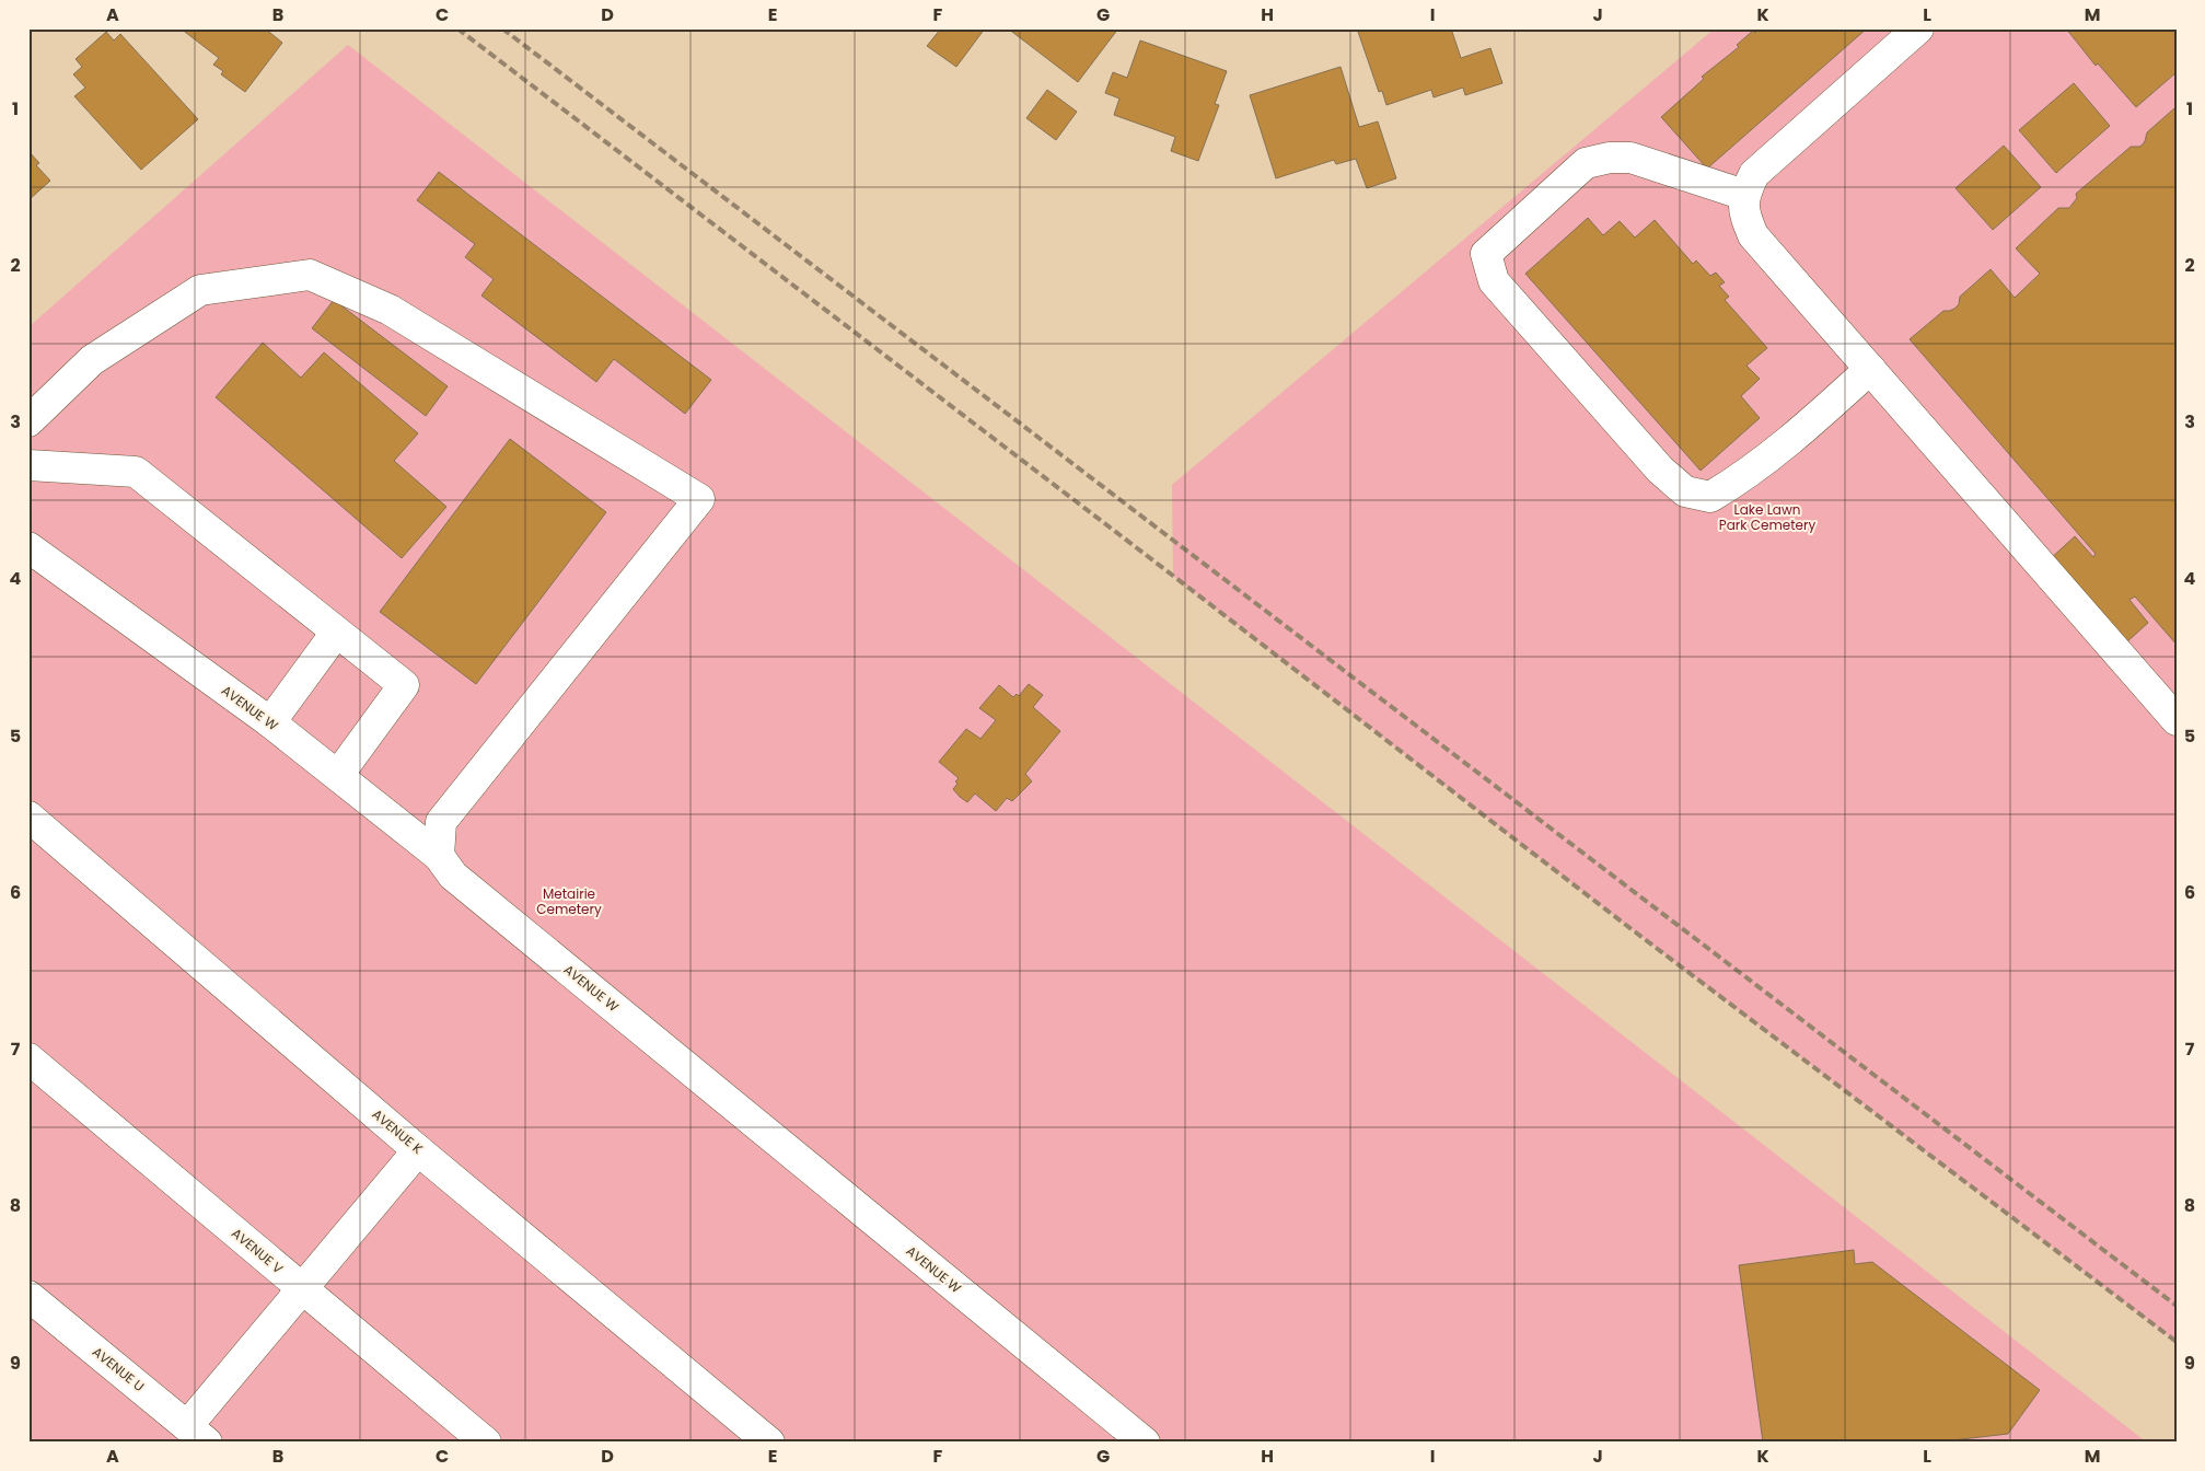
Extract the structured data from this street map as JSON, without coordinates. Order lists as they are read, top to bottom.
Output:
{
  "streets": {
    "lane": [
      "AVENUE W",
      "AVENUE K",
      "AVENUE V",
      "AVENUE U"
    ]
  },
  "parks": ["Lake Lawn Park Cemetery", "Metairie Cemetery"],
  "grid": {
    "columns": [
      "A",
      "B",
      "C",
      "D",
      "E",
      "F",
      "G",
      "H",
      "I",
      "J",
      "K",
      "L",
      "M"
    ],
    "rows": [
      "1",
      "2",
      "3",
      "4",
      "5",
      "6",
      "7",
      "8",
      "9"
    ]
  }
}
